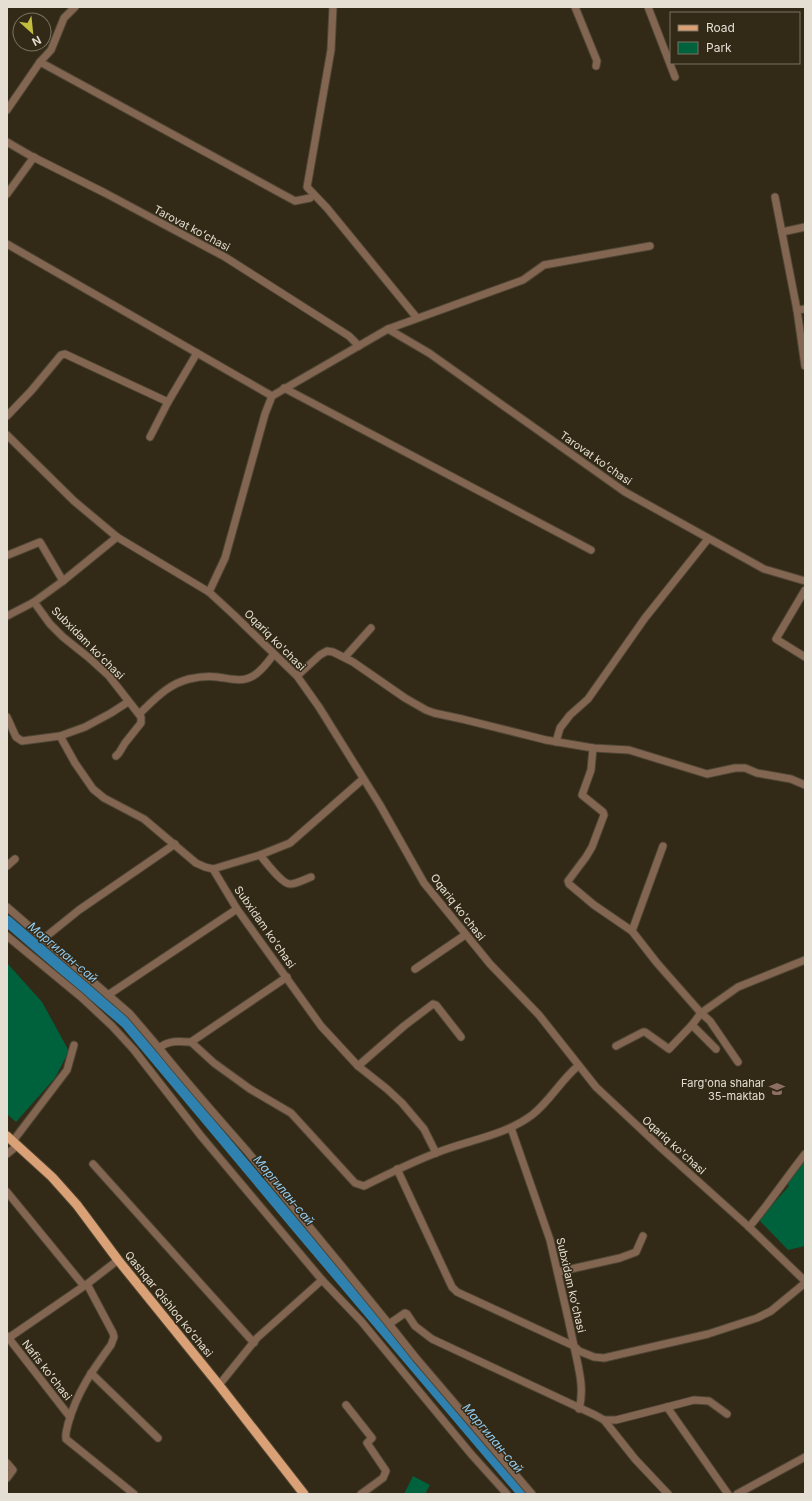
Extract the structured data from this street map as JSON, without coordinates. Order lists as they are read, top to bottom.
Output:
{
  "streets": {
    "main road": ["Qashqar Qishloq koʻchasi"],
    "street": [
      "Tarovat koʻchasi",
      "Oqariq ko'chasi",
      "Subxidam koʻchasi",
      "Nafis koʻchasi"
    ]
  },
  "crossings": [
    ["Oqariq ko'chasi", "Subxidam koʻchasi"]
  ],
  "water": ["Маргилан-сай"],
  "places": {
    "school or university": ["Farg'ona shahar 35-maktab"]
  },
  "legend": ["Road", "Park"],
  "north": "bottom right"
}
